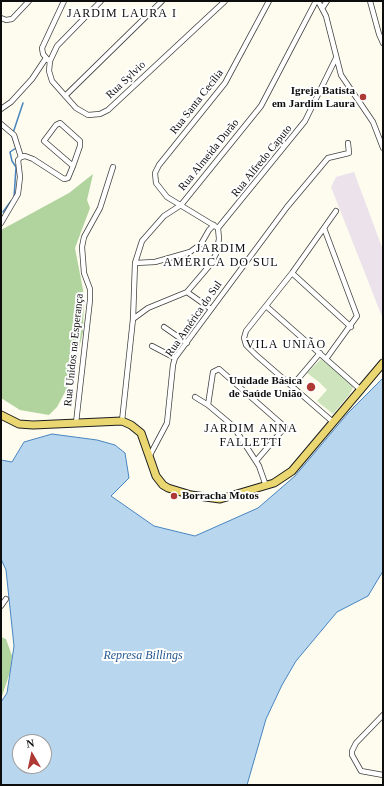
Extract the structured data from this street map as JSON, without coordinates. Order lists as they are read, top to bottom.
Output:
{
  "streets": {
    "street": [
      "Rua Sylvio",
      "Rua Santa Cecília",
      "Rua Almeida Durão",
      "Rua Alfredo Caputo",
      "Rua América do Sul",
      "Rua Unidos na Esperança"
    ]
  },
  "crossings": [
    ["Rua Santa Cecília", "Rua Almeida Durão"],
    ["Rua Santa Cecília", "Rua Alfredo Caputo"],
    ["Rua Almeida Durão", "Rua Alfredo Caputo"]
  ],
  "districts": [
    "JARDIM LAURA I",
    "JARDIM AMÉRICA DO SUL",
    "VILA UNIÃO",
    "JARDIM ANNA FALLETTI"
  ],
  "water": ["Represa Billings"],
  "places": ["Igreja Batista em Jardim Laura", "Unidade Básica de Saúde União", "Borracha Motos"],
  "north": "top"
}
